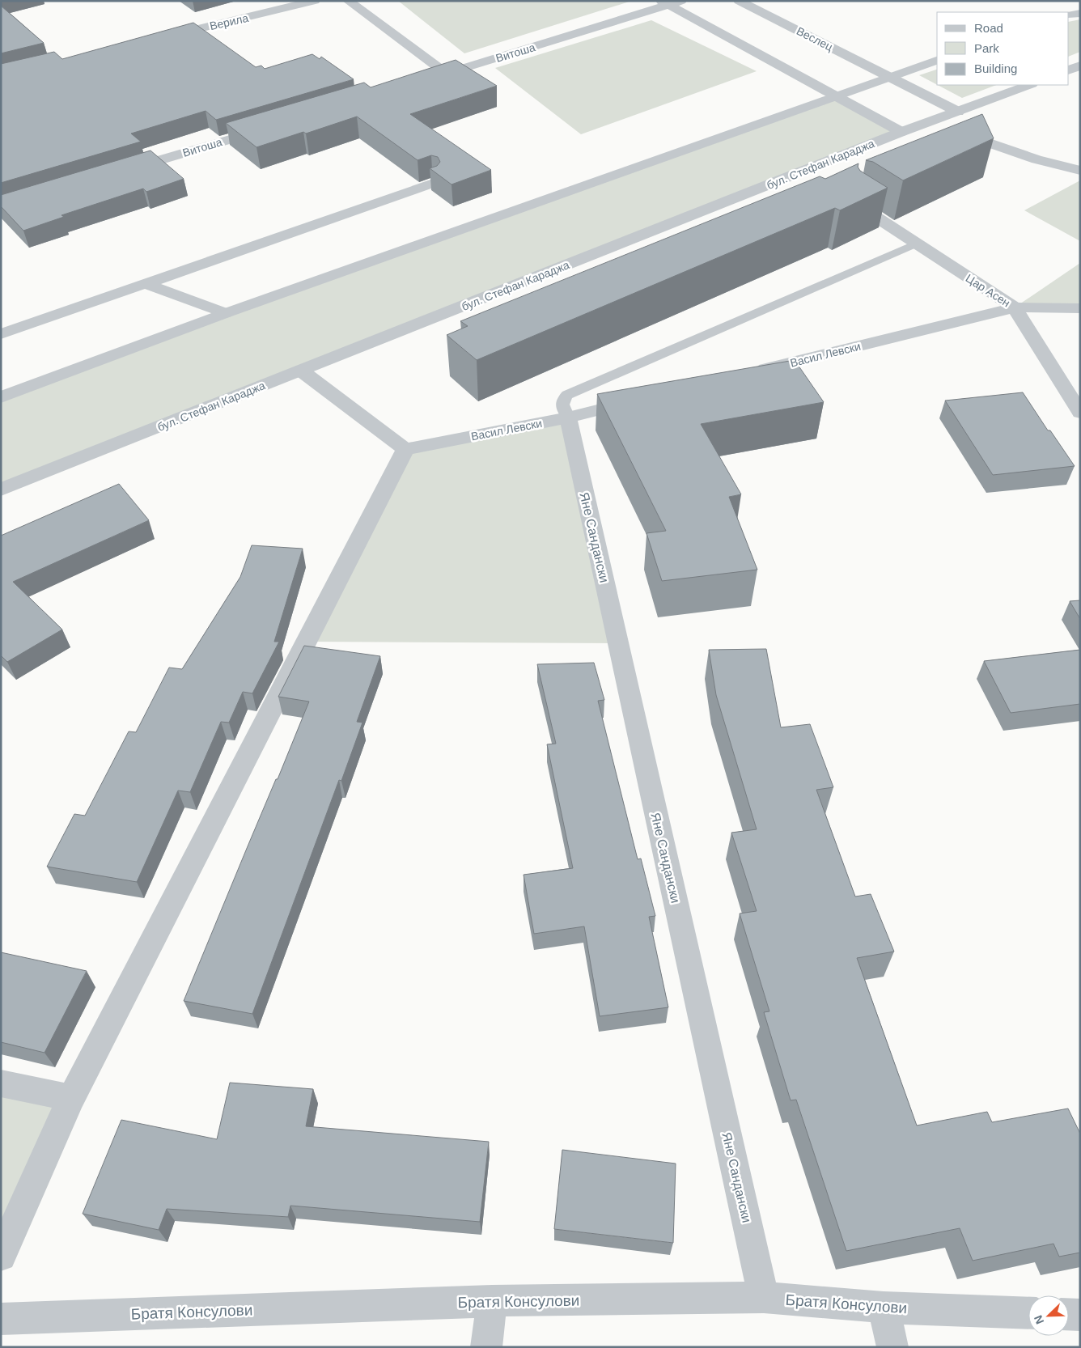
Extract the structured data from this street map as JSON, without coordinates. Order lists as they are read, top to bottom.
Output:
{
  "streets": {
    "street": [
      "Верила",
      "Веслец",
      "Витоша",
      "бул. Стефан Караджа",
      "Цар Асен",
      "Васил Левски",
      "Яне Сандански",
      "Братя Консулови"
    ]
  },
  "crossings": [
    ["Веслец", "бул. Стефан Караджа"],
    ["Цар Асен", "Васил Левски"],
    ["Васил Левски", "Яне Сандански"],
    ["Яне Сандански", "Братя Консулови"]
  ],
  "legend": ["Road", "Park", "Building"],
  "north": "bottom left"
}
